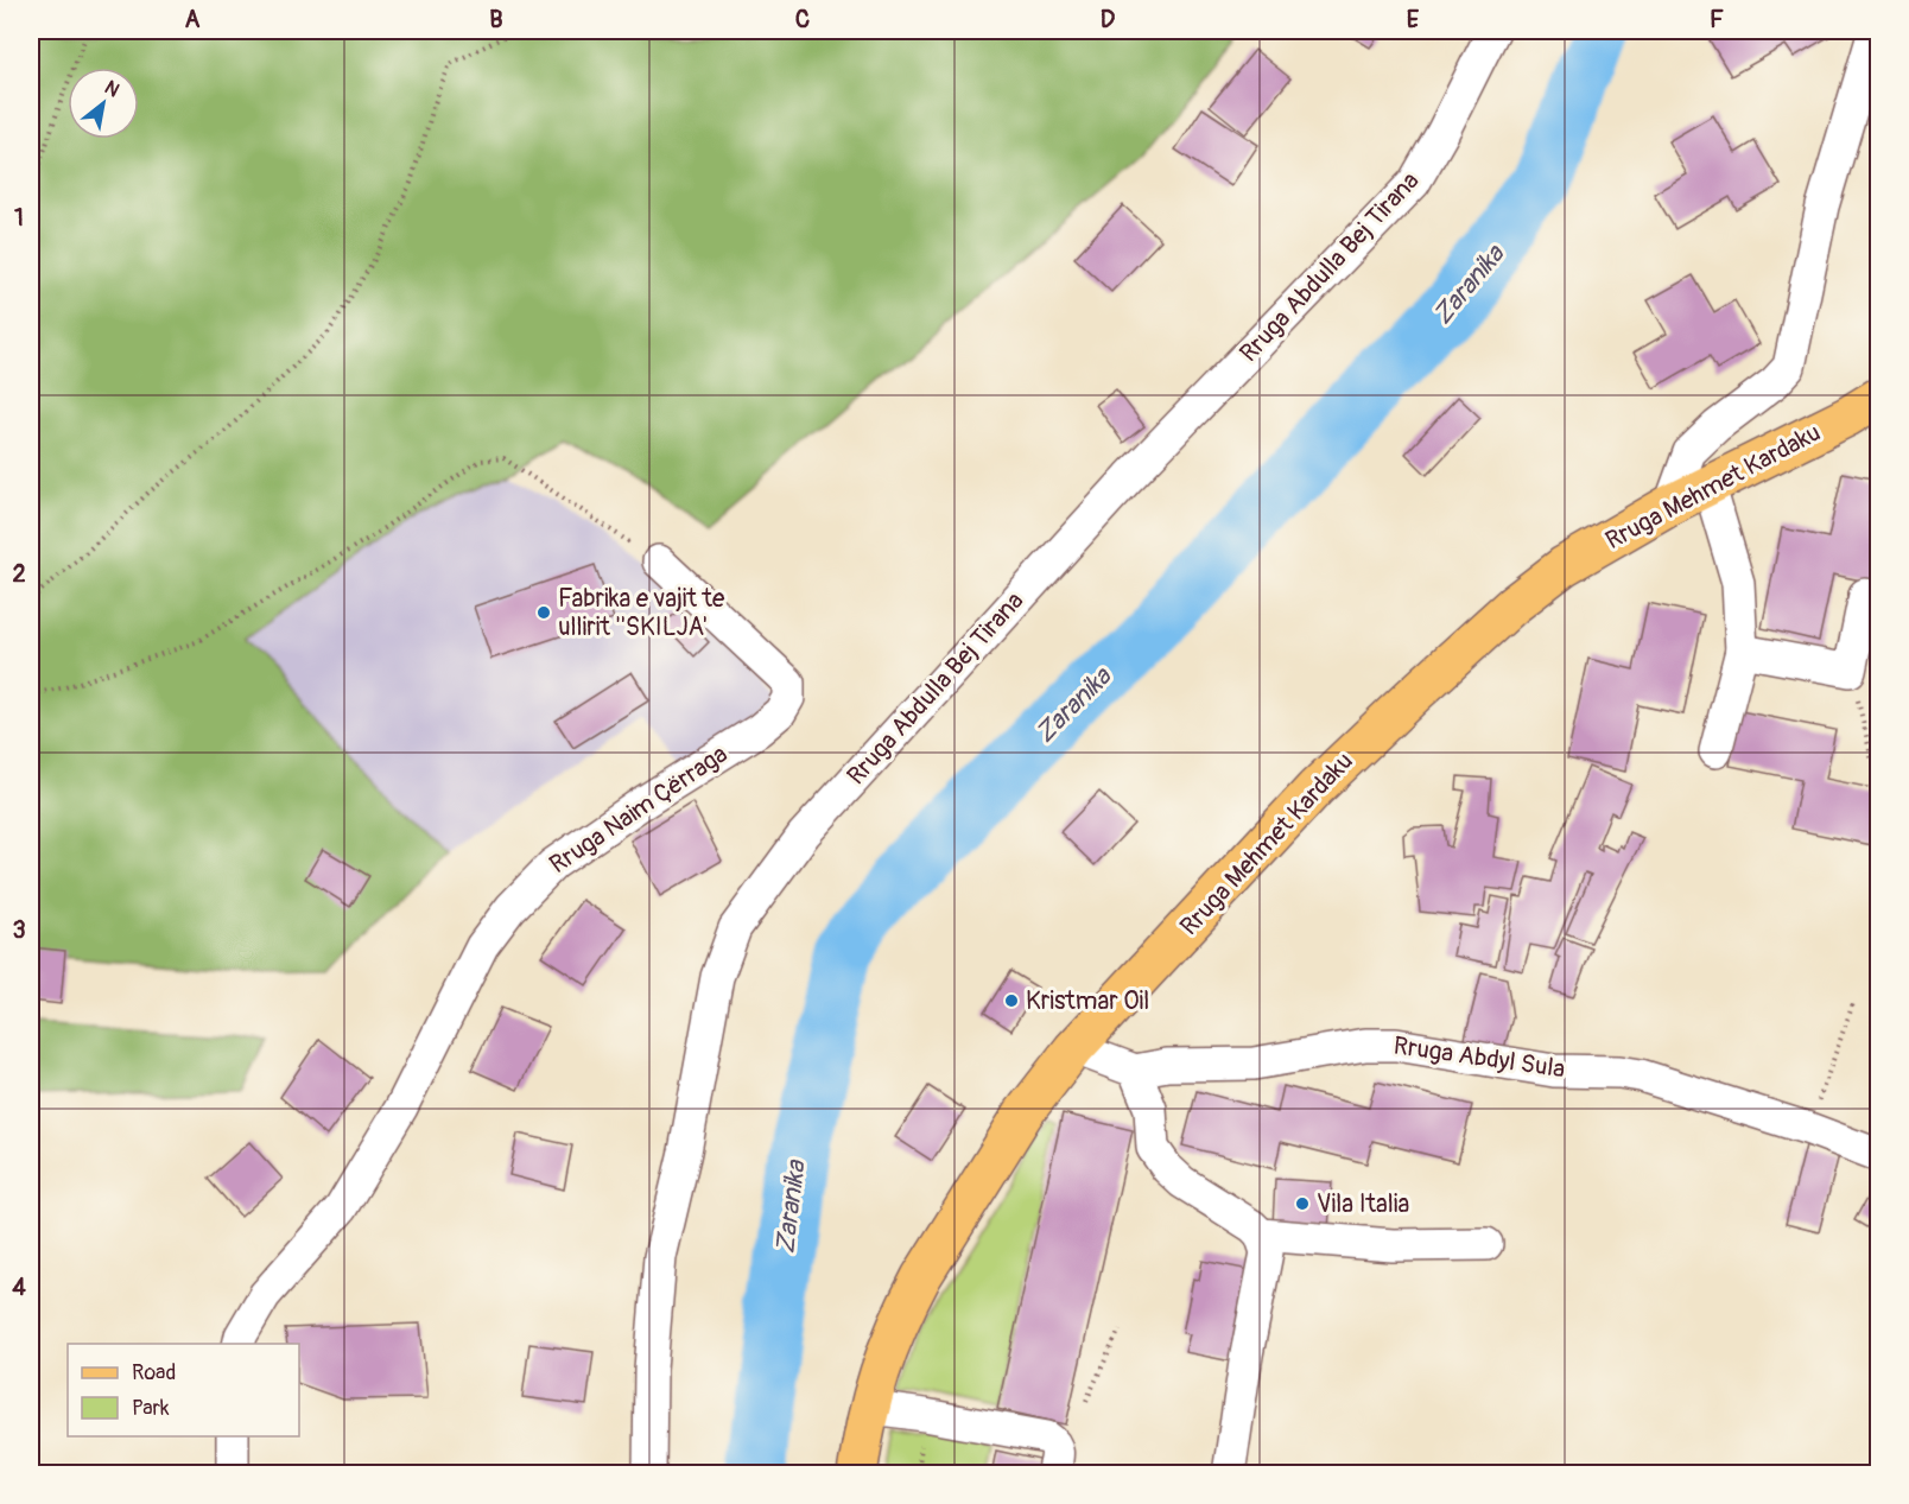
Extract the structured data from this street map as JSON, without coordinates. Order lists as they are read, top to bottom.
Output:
{
  "streets": {
    "main road": ["Rruga Mehmet Kardaku"],
    "street": ["Rruga Abdulla Bej Tirana", "Rruga Naim Çërraga", "Rruga Abdyl Sula"]
  },
  "water": ["Zaranika"],
  "places": ["Fabrika e vajit te ullirit ''SKILJA'", "Kristmar Oil", "Vila Italia"],
  "legend": ["Road", "Park"],
  "north": "top right",
  "grid": {
    "columns": [
      "A",
      "B",
      "C",
      "D",
      "E",
      "F"
    ],
    "rows": [
      "1",
      "2",
      "3",
      "4"
    ]
  }
}
